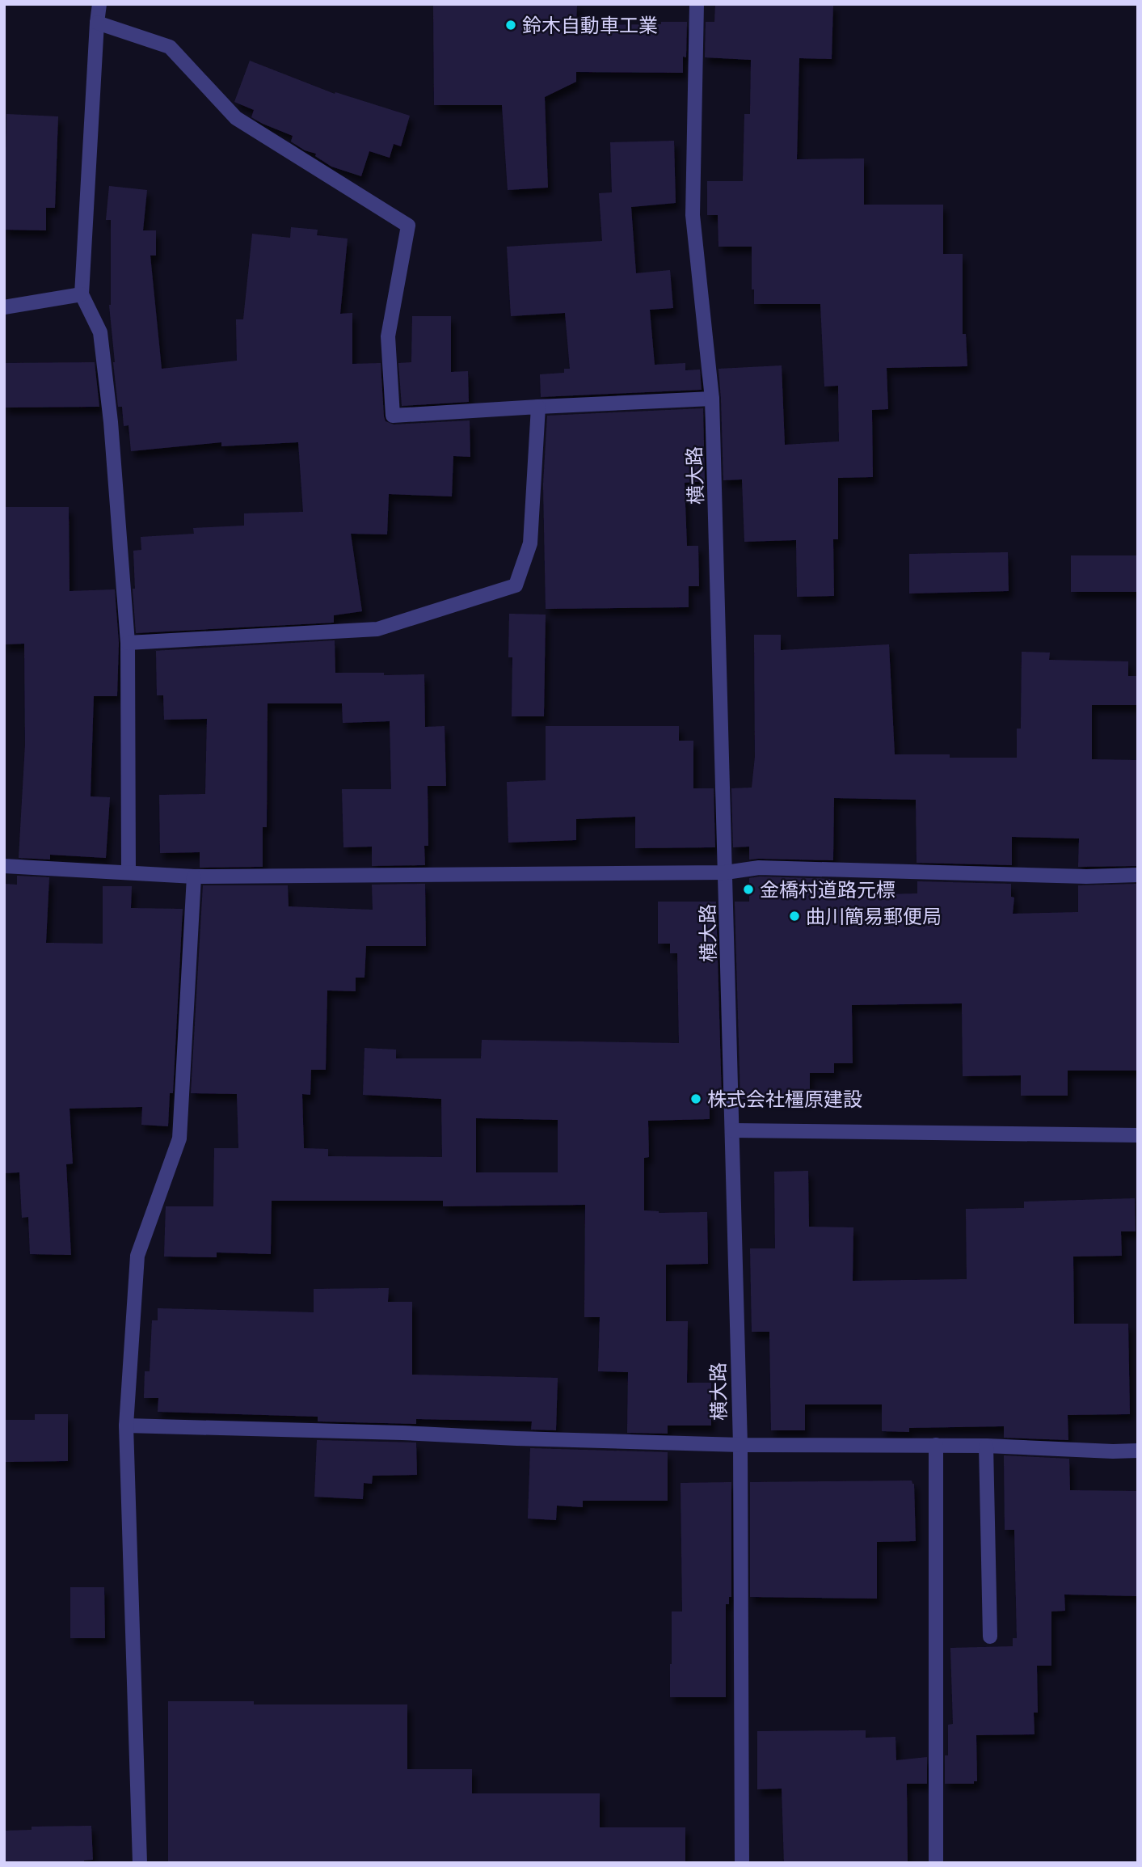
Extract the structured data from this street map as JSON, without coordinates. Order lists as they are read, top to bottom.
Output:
{
  "streets": {
    "street": ["横大路"]
  },
  "places": [
    "鈴木自動車工業",
    "金橋村道路元標",
    "曲川簡易郵便局",
    "株式会社橿原建設"
  ]
}
